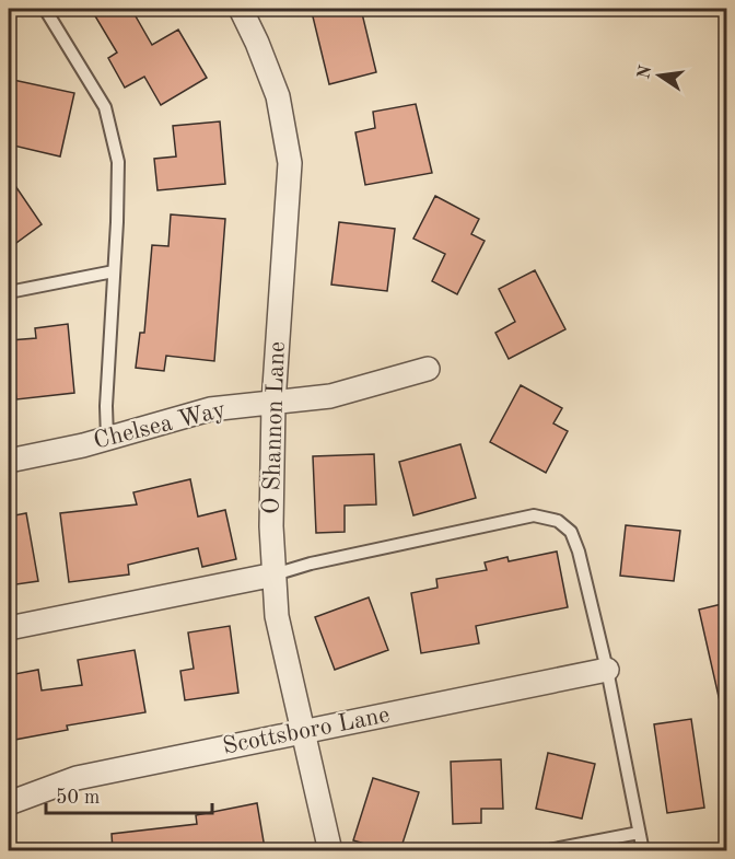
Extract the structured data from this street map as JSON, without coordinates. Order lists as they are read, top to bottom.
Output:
{
  "streets": {
    "street": ["Chelsea Way", "O Shannon Lane", "Scottsboro Lane"]
  },
  "crossings": [
    ["Chelsea Way", "O Shannon Lane"],
    ["O Shannon Lane", "Scottsboro Lane"]
  ],
  "scale_bar": "50 m",
  "north": "left"
}
